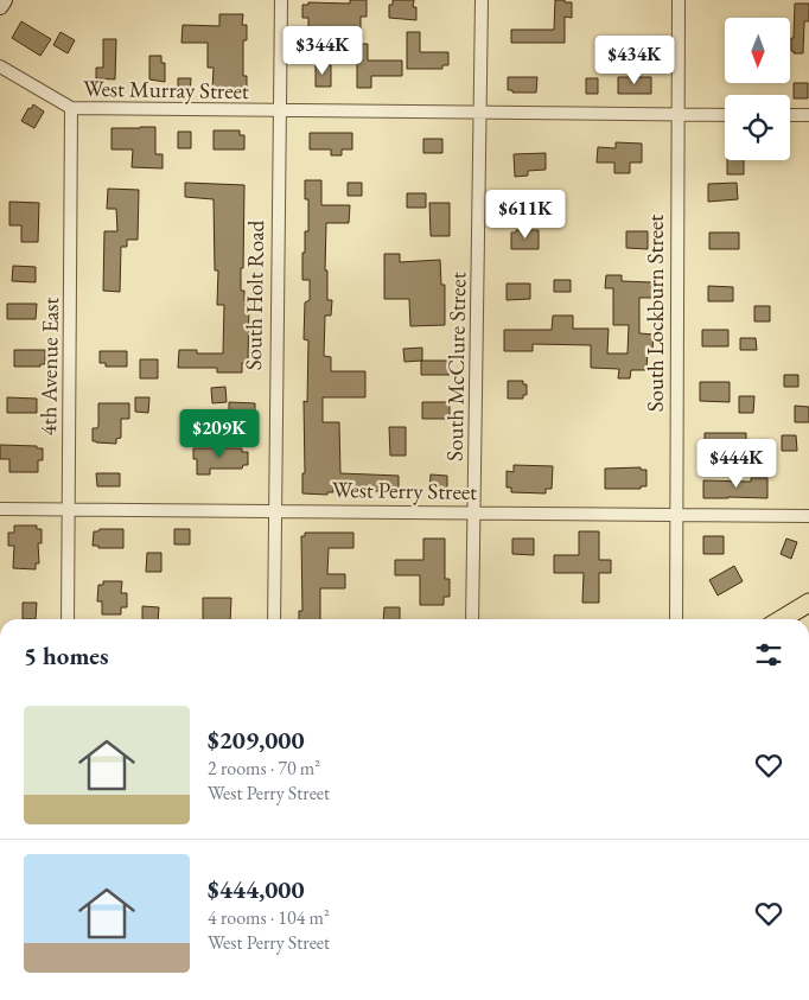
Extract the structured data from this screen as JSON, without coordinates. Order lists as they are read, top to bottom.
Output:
{
  "streets": {
    "street": [
      "West Murray Street",
      "South Holt Road",
      "South Lockburn Street",
      "4th Avenue East",
      "South McClure Street",
      "West Perry Street"
    ]
  },
  "crossings": [
    ["West Murray Street", "South Holt Road"],
    ["West Murray Street", "South Lockburn Street"],
    ["West Murray Street", "4th Avenue East"],
    ["West Murray Street", "South McClure Street"],
    ["South Holt Road", "West Perry Street"],
    ["South Lockburn Street", "West Perry Street"],
    ["4th Avenue East", "West Perry Street"],
    ["South McClure Street", "West Perry Street"]
  ],
  "north": "bottom",
  "page": {
    "price": [
      "$344K",
      "$434K",
      "$611K",
      "$209K",
      "$444K"
    ],
    "heading": "5 homes",
    "list": [
      {
        "name": "$209,000",
        "note": "2 rooms · 70 m² · West Perry Street"
      },
      {
        "name": "$444,000",
        "note": "4 rooms · 104 m² · West Perry Street"
      }
    ]
  }
}
